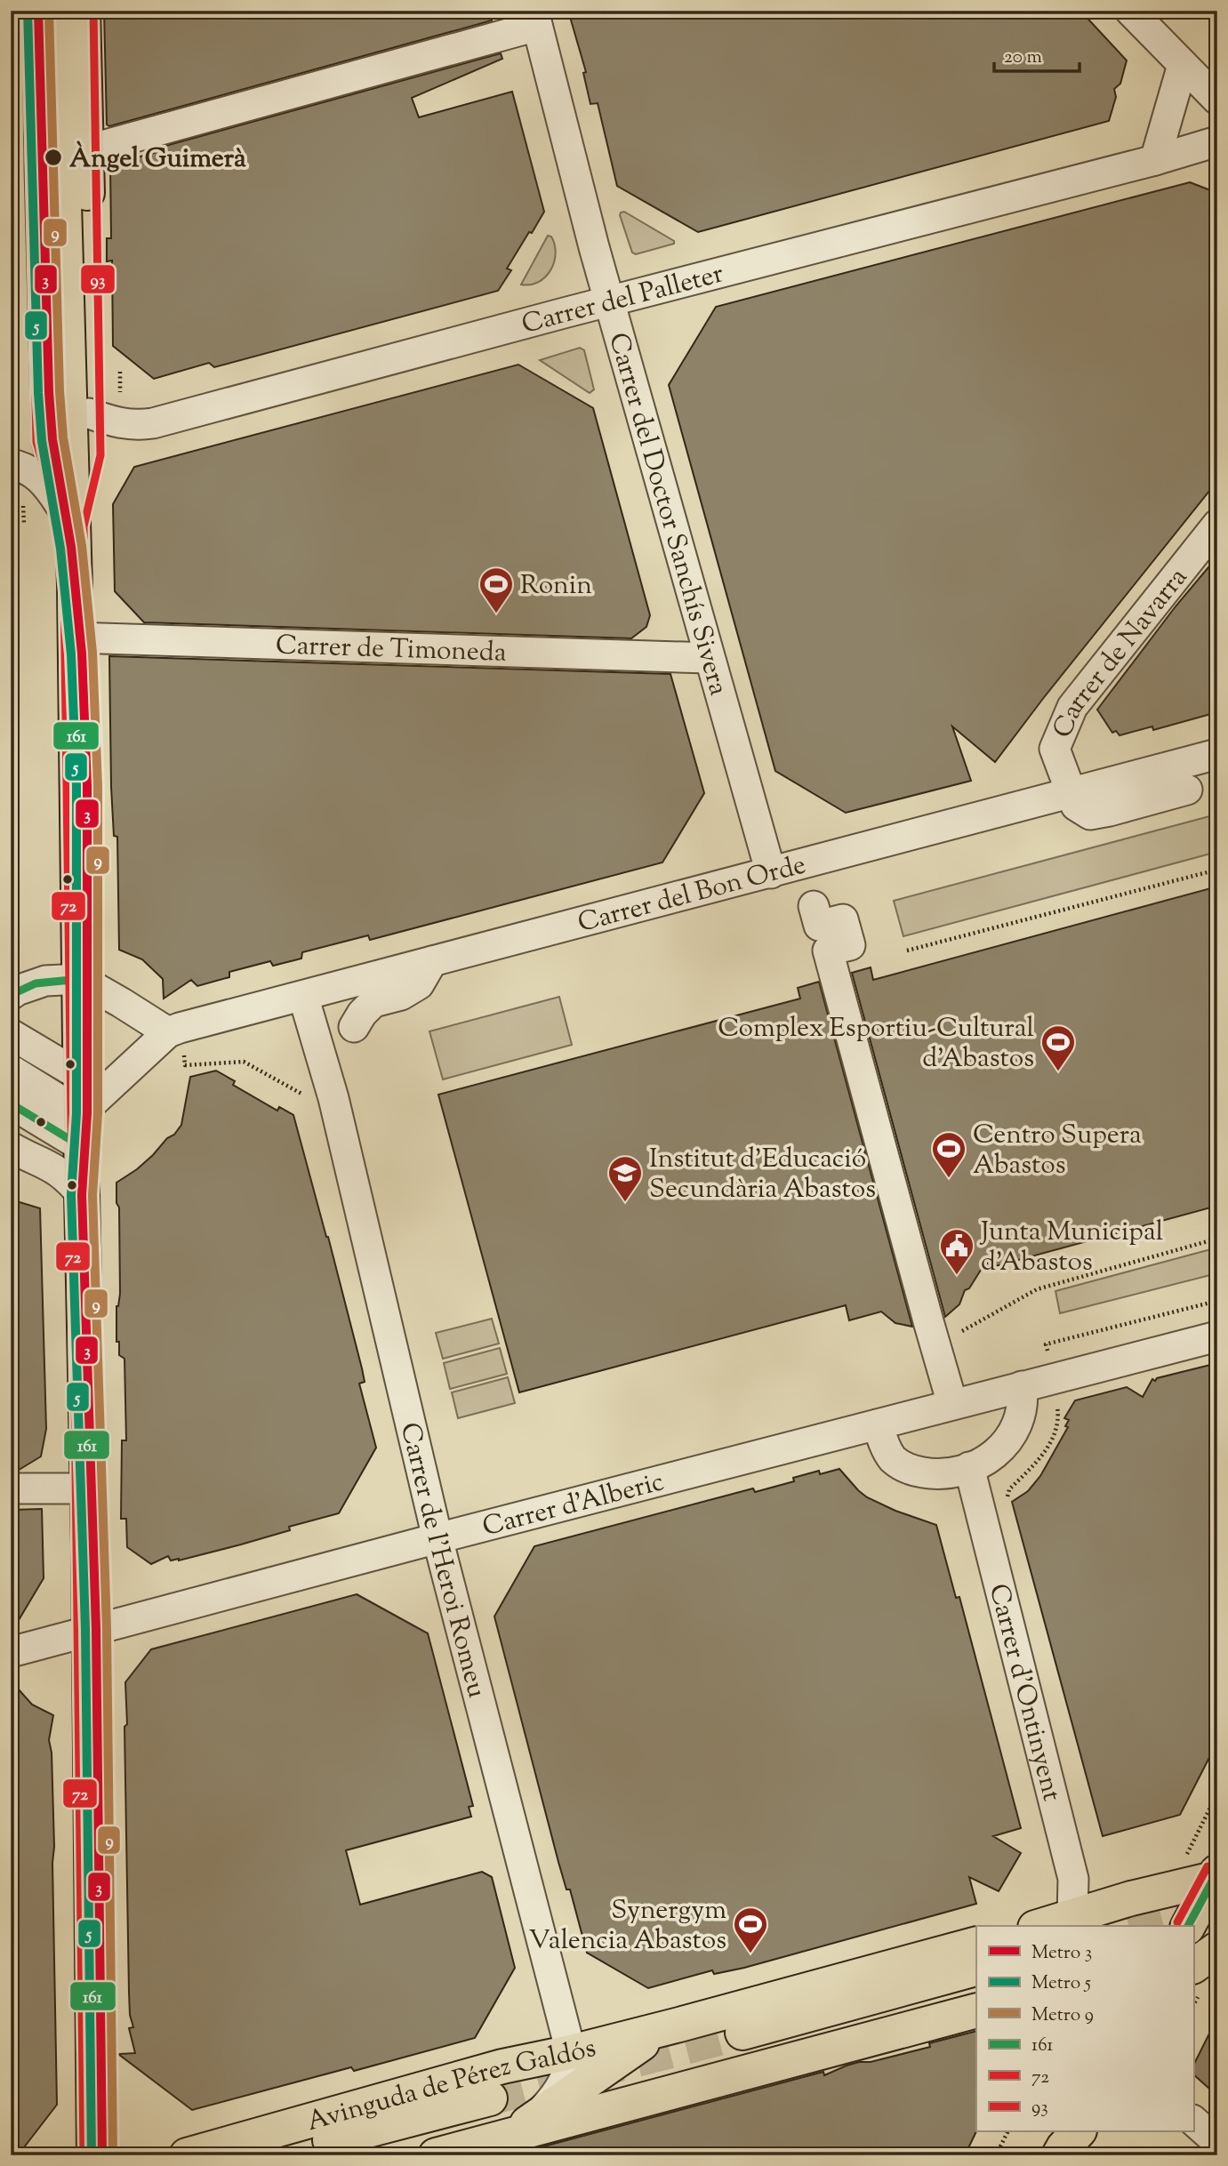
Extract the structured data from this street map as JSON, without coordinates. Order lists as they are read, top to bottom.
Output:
{
  "streets": {
    "main road": ["Avinguda de Pérez Galdós"],
    "street": [
      "Carrer del Palleter",
      "Carrer del Doctor Sanchís Sivera",
      "Carrer de Timoneda",
      "Carrer de Navarra",
      "Carrer del Bon Orde",
      "Carrer d'Alberic",
      "Carrer de l'Heroi Romeu",
      "Carrer d'Ontinyent"
    ]
  },
  "crossings": [
    ["Carrer del Palleter", "Carrer del Doctor Sanchís Sivera"],
    ["Carrer del Doctor Sanchís Sivera", "Carrer de Timoneda"],
    ["Carrer del Doctor Sanchís Sivera", "Carrer del Bon Orde"],
    ["Carrer de Navarra", "Carrer del Bon Orde"],
    ["Carrer del Bon Orde", "Carrer de l'Heroi Romeu"],
    ["Carrer d'Alberic", "Carrer de l'Heroi Romeu"],
    ["Carrer de l'Heroi Romeu", "Avinguda de Pérez Galdós"]
  ],
  "places": {
    "other": ["Àngel Guimerà"],
    "sports": [
      "Ronin",
      "Complex Esportiu-Cultural d'Abastos",
      "Centro Supera Abastos",
      "Synergym Valencia Abastos"
    ],
    "school or university": ["Institut d'Educació Secundària Abastos"],
    "public building": ["Junta Municipal d'Abastos"]
  },
  "lines": [
    "metro line 3",
    "metro line 5",
    "metro line 9",
    "transit line 161",
    "transit line 72",
    "transit line 93"
  ],
  "legend": [
    "Metro 3",
    "Metro 5",
    "Metro 9",
    "161",
    "72",
    "93"
  ],
  "scale_bar": "20 m"
}
